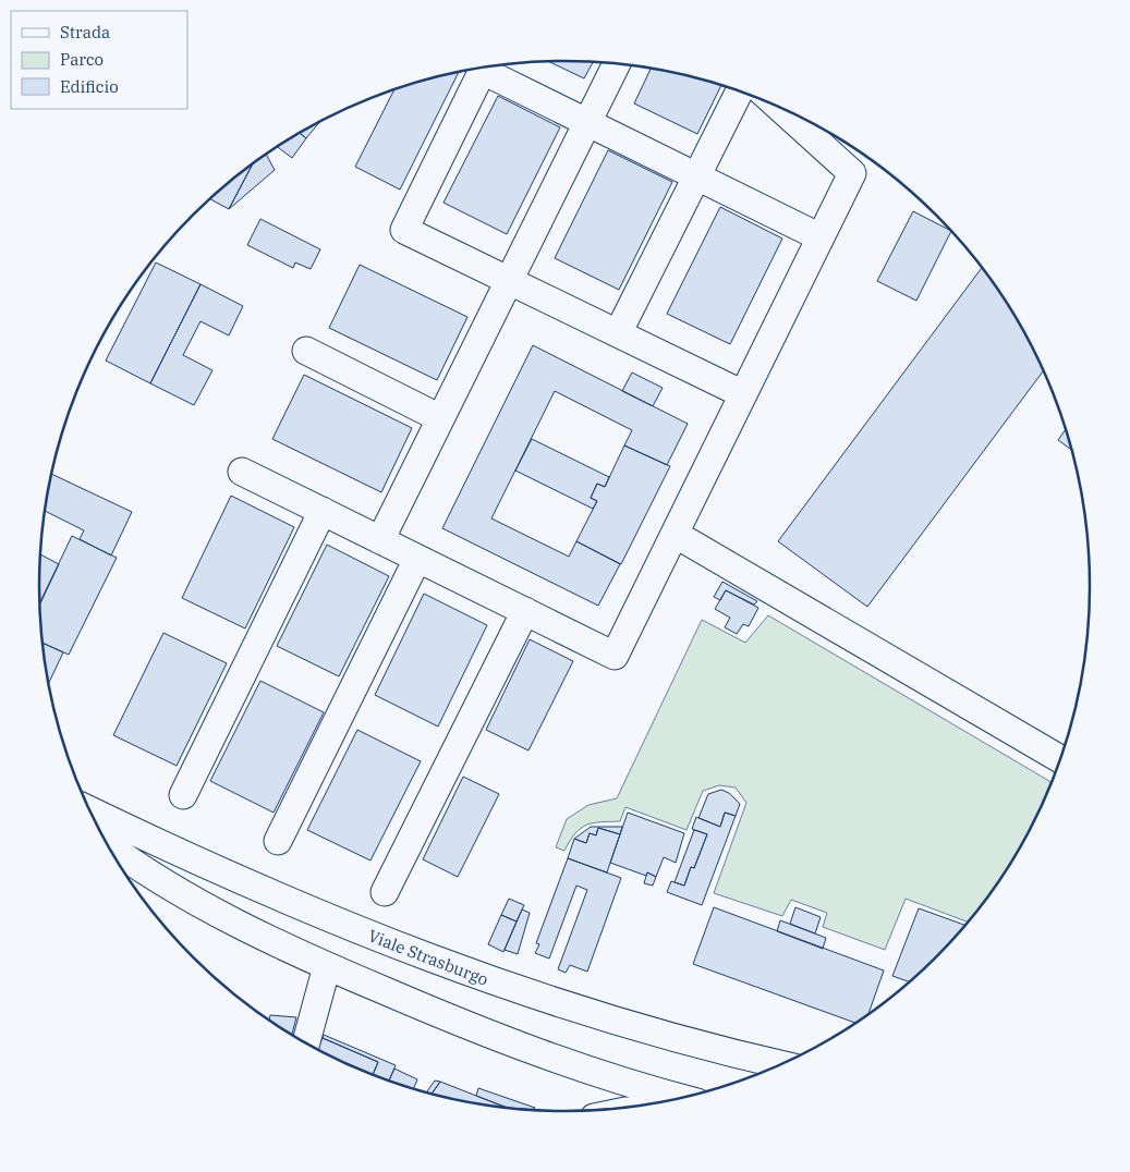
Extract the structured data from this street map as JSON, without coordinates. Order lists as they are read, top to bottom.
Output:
{
  "streets": {
    "street": ["Viale Strasburgo"]
  },
  "legend": ["Strada", "Parco", "Edificio"]
}
